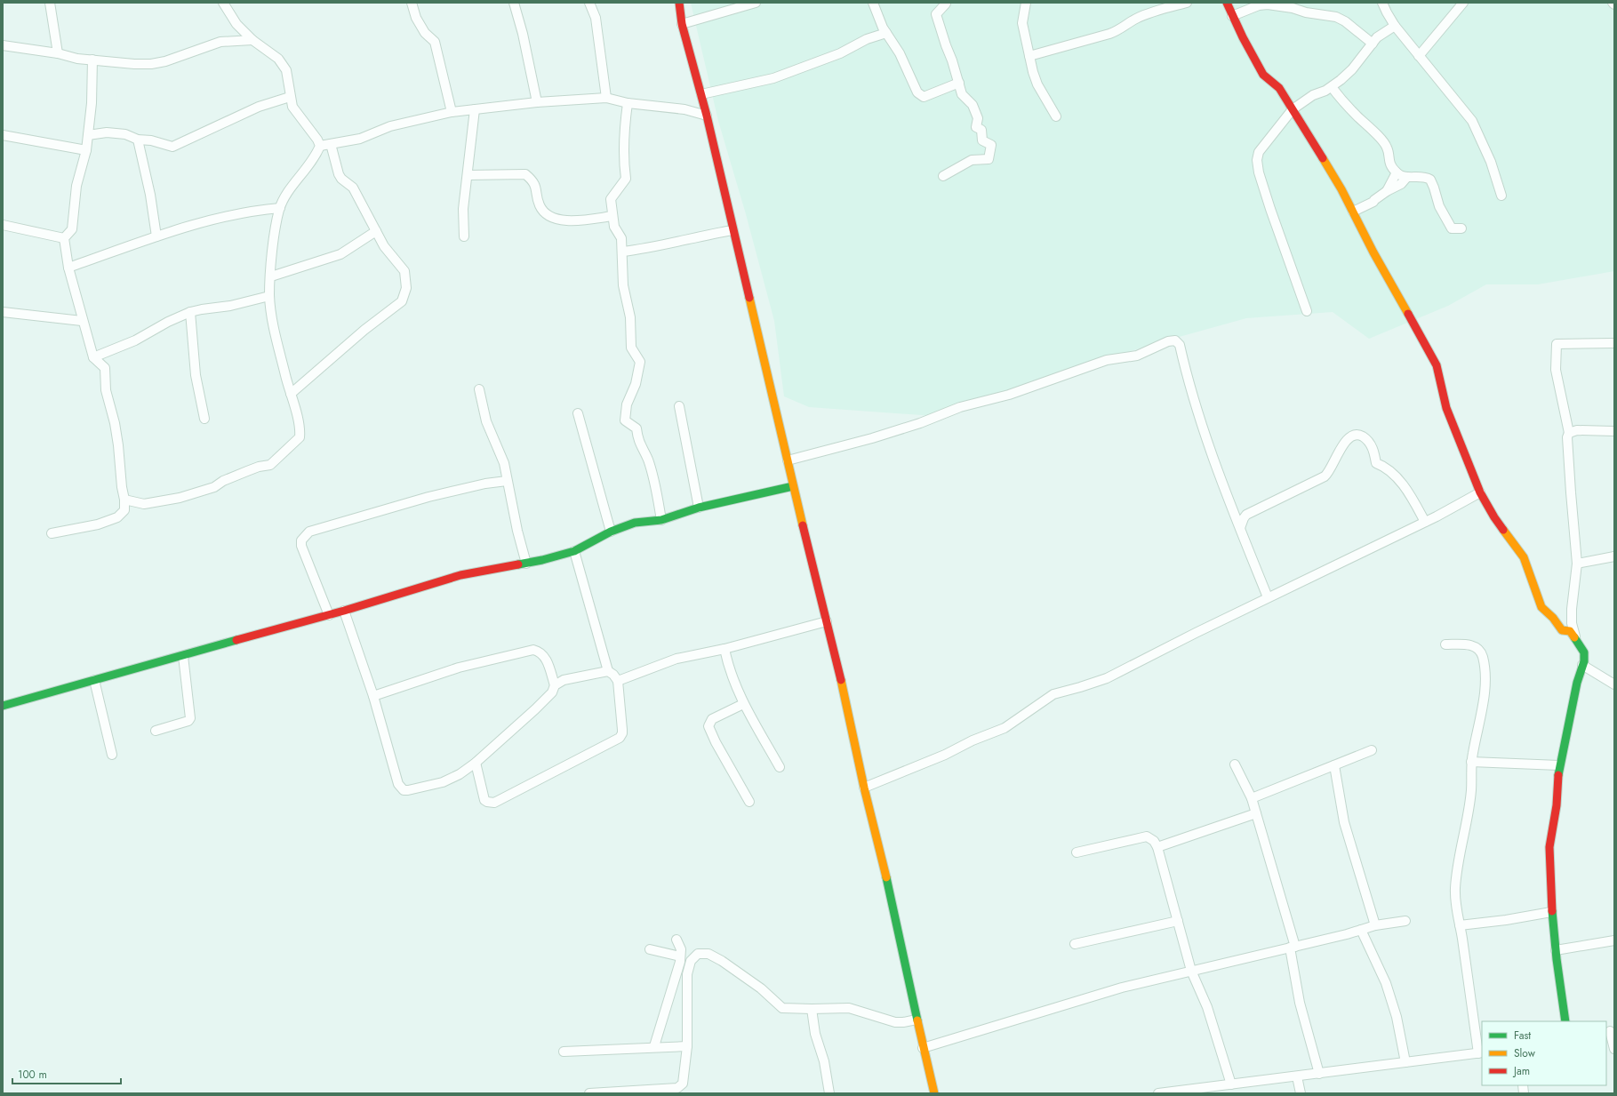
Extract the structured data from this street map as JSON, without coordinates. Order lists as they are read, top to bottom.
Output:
{
  "legend": ["Fast", "Slow", "Jam"],
  "scale_bar": "100 m"
}
